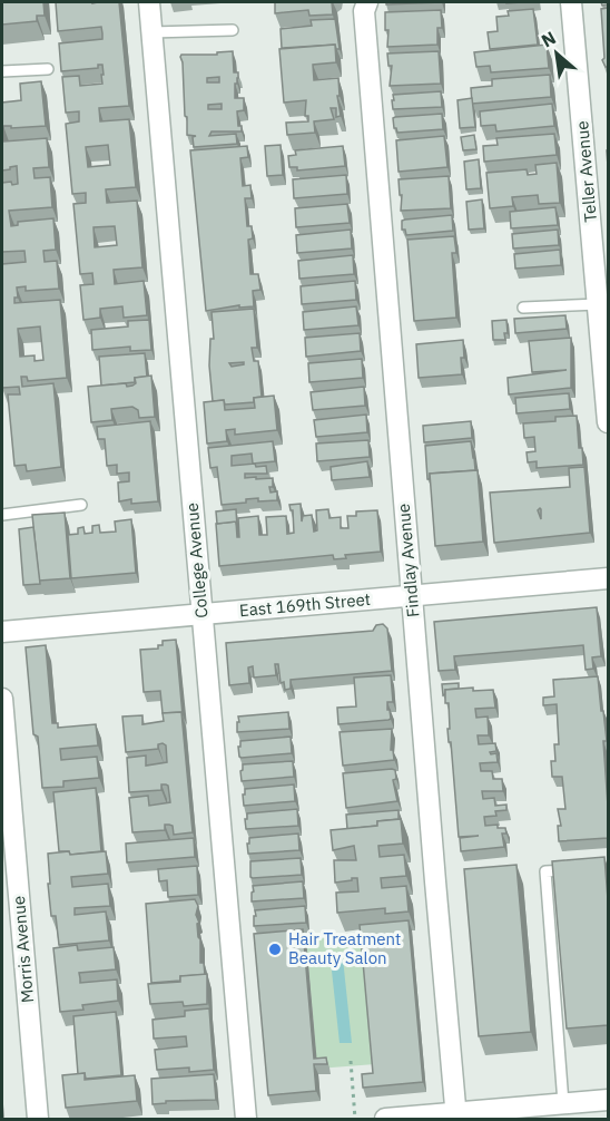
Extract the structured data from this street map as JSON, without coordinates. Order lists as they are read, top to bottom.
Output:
{
  "streets": {
    "street": [
      "Teller Avenue",
      "College Avenue",
      "Findlay Avenue",
      "East 169th Street",
      "Morris Avenue"
    ]
  },
  "crossings": [
    ["College Avenue", "East 169th Street"],
    ["Findlay Avenue", "East 169th Street"]
  ],
  "places": ["Hair Treatment Beauty Salon"],
  "north": "top left"
}
